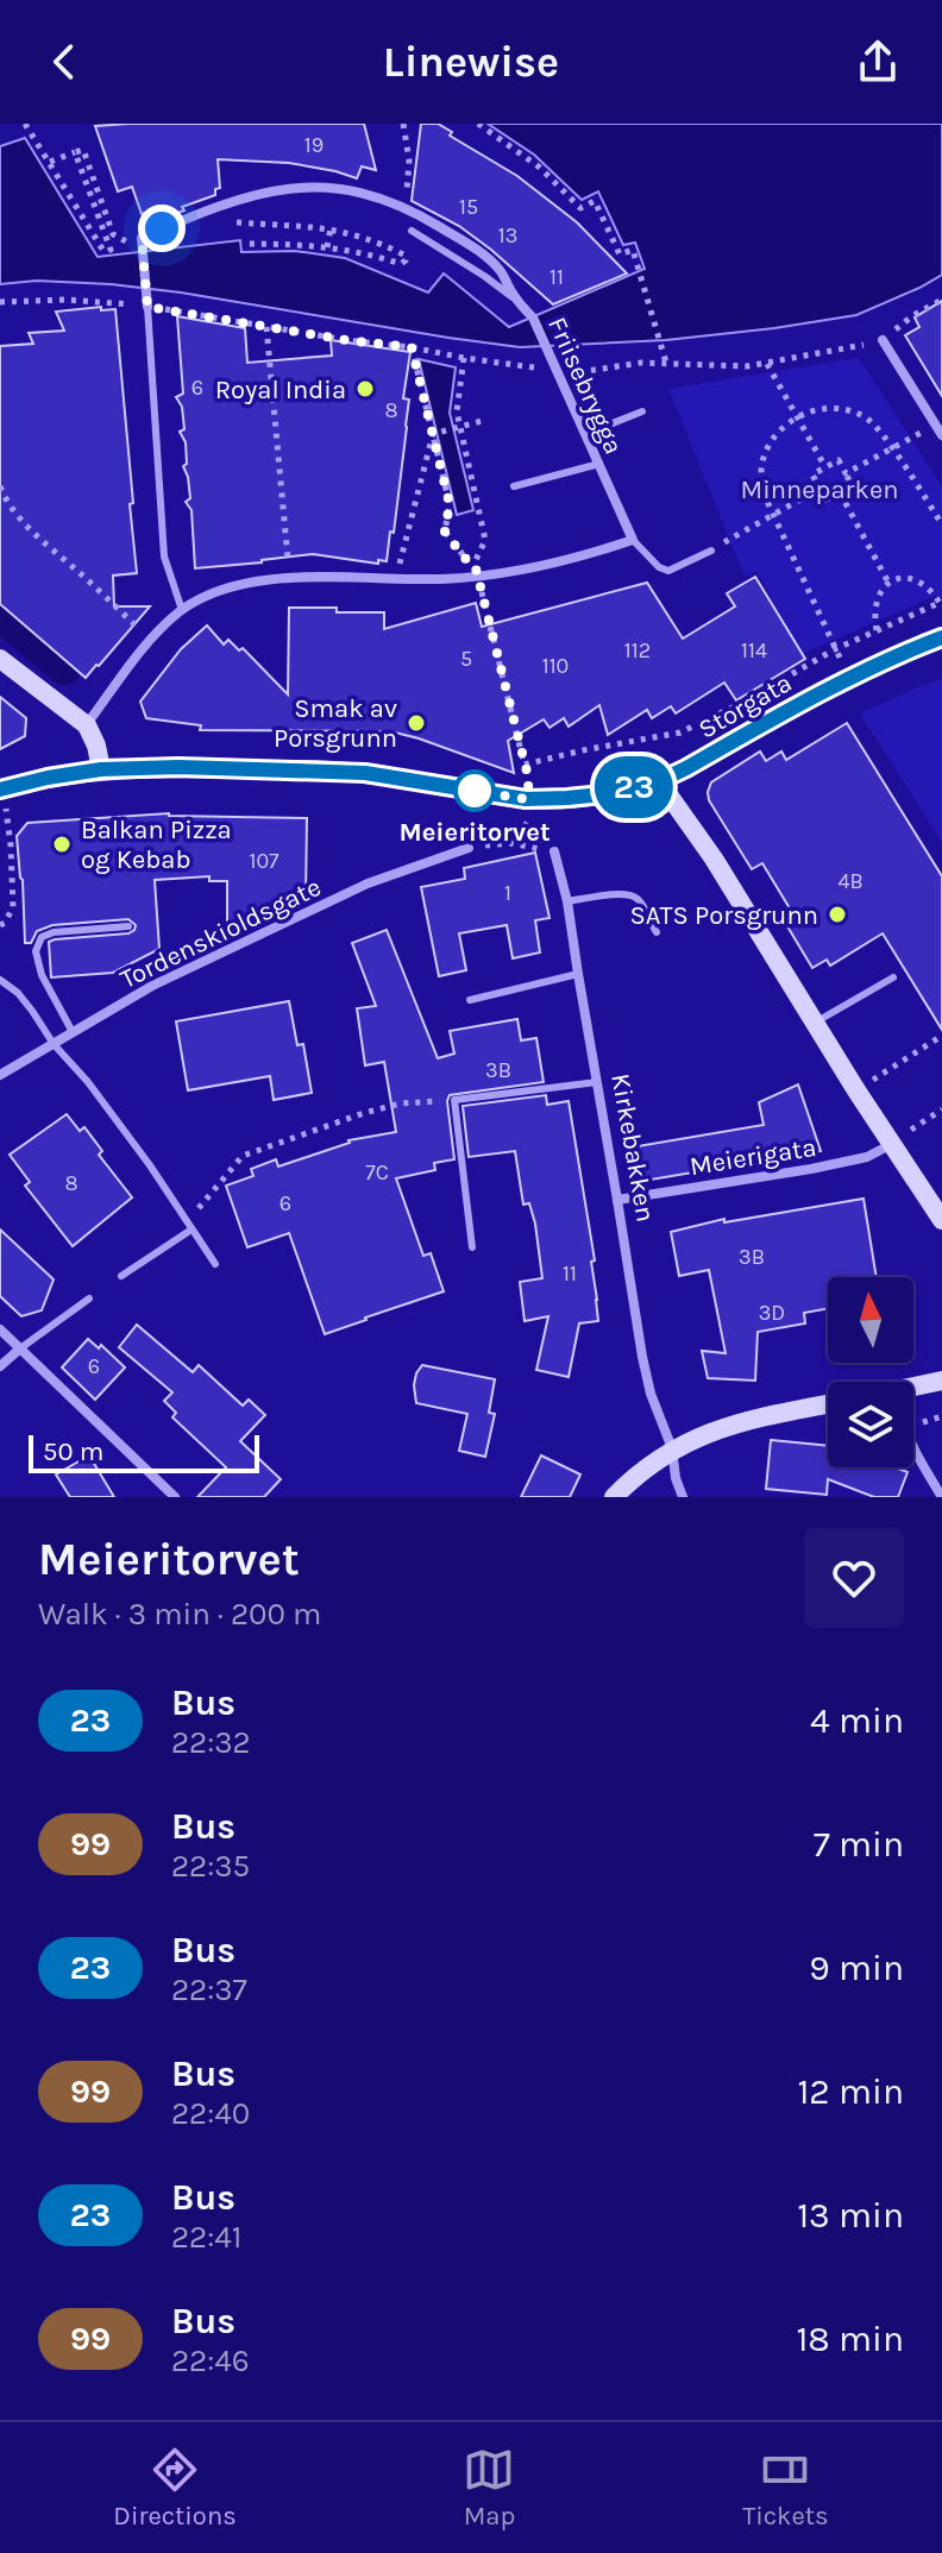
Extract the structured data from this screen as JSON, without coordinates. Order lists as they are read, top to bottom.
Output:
{
  "streets": {
    "street": [
      "Friisebrygga",
      "Storgata",
      "Tordenskioldsgate",
      "Kirkebakken",
      "Meierigata"
    ]
  },
  "crossings": [
    ["Kirkebakken", "Meierigata"]
  ],
  "parks": ["Minneparken"],
  "places": [
    "Royal India",
    "Smak av Porsgrunn",
    "Meieritorvet",
    "Balkan Pizza og Kebab",
    "SATS Porsgrunn"
  ],
  "lines": ["bus line 23"],
  "house_numbers": [
    "19",
    "15",
    "13",
    "11",
    "6",
    "8",
    "112",
    "114",
    "5",
    "110",
    "107",
    "4B",
    "1",
    "3B",
    "7C",
    "8",
    "6",
    "3B",
    "11",
    "3D",
    "6"
  ],
  "scale_bar": "50 m",
  "north": "top",
  "page": {
    "header": "Linewise",
    "on_map": "23",
    "scale": "50 m",
    "heading": ["Meieritorvet", "Walk · 3 min · 200 m"],
    "list": [
      {
        "mark": "23",
        "name": "Bus",
        "note": "22:32",
        "value": "4 min"
      },
      {
        "mark": "99",
        "name": "Bus",
        "note": "22:35",
        "value": "7 min"
      },
      {
        "mark": "23",
        "name": "Bus",
        "note": "22:37",
        "value": "9 min"
      },
      {
        "mark": "99",
        "name": "Bus",
        "note": "22:40",
        "value": "12 min"
      },
      {
        "mark": "23",
        "name": "Bus",
        "note": "22:41",
        "value": "13 min"
      },
      {
        "mark": "99",
        "name": "Bus",
        "note": "22:46",
        "value": "18 min"
      }
    ],
    "tabs": ["Directions", "Map", "Tickets"]
  }
}
